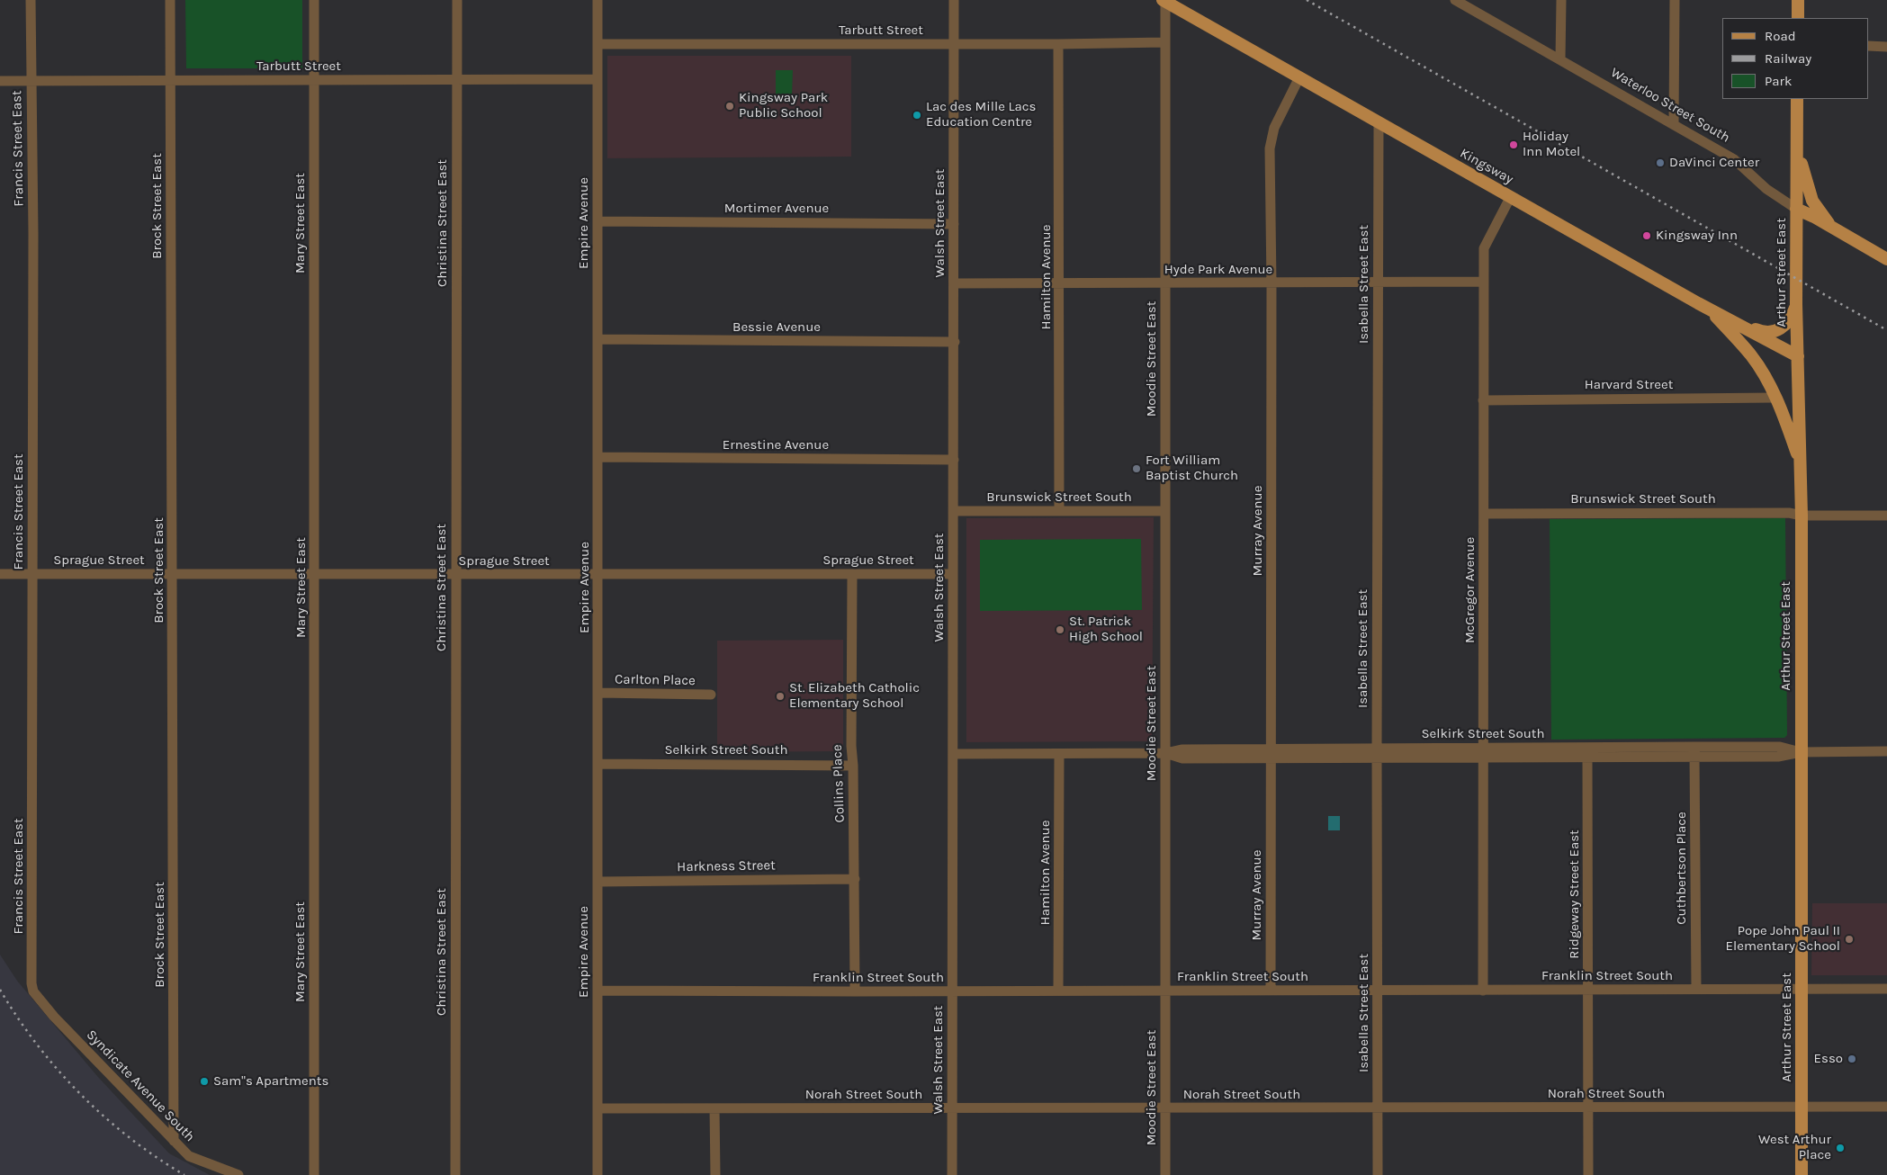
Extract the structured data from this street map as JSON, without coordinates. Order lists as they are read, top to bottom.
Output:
{
  "streets": {
    "main road": ["Waterloo Street South", "Kingsway", "Arthur Street East"],
    "street": [
      "Tarbutt Street",
      "Francis Street East",
      "Brock Street East",
      "Mortimer Avenue",
      "Mary Street East",
      "Christina Street East",
      "Empire Avenue",
      "Walsh Street East",
      "Hyde Park Avenue",
      "Hamilton Avenue",
      "Isabella Street East",
      "Bessie Avenue",
      "Moodie Street East",
      "Harvard Street",
      "Ernestine Avenue",
      "Brunswick Street South",
      "Murray Avenue",
      "Sprague Street",
      "McGregor Avenue",
      "Carlton Place",
      "Selkirk Street South",
      "Collins Place",
      "Harkness Street",
      "Cuthbertson Place",
      "Ridgeway Street East",
      "Franklin Street South",
      "Syndicate Avenue South",
      "Norah Street South"
    ]
  },
  "crossings": [
    ["Tarbutt Street", "Francis Street East"],
    ["Tarbutt Street", "Brock Street East"],
    ["Tarbutt Street", "Mary Street East"],
    ["Tarbutt Street", "Christina Street East"],
    ["Tarbutt Street", "Empire Avenue"],
    ["Tarbutt Street", "Walsh Street East"],
    ["Tarbutt Street", "Hamilton Avenue"],
    ["Tarbutt Street", "Moodie Street East"],
    ["Waterloo Street South", "Arthur Street East"],
    ["Francis Street East", "Sprague Street"],
    ["Francis Street East", "Syndicate Avenue South"],
    ["Kingsway", "Arthur Street East"],
    ["Kingsway", "Isabella Street East"],
    ["Kingsway", "Moodie Street East"],
    ["Kingsway", "Murray Avenue"],
    ["Kingsway", "McGregor Avenue"],
    ["Brock Street East", "Sprague Street"],
    ["Brock Street East", "Syndicate Avenue South"],
    ["Mortimer Avenue", "Empire Avenue"],
    ["Mortimer Avenue", "Walsh Street East"],
    ["Mary Street East", "Sprague Street"],
    ["Christina Street East", "Sprague Street"],
    ["Empire Avenue", "Bessie Avenue"],
    ["Empire Avenue", "Ernestine Avenue"],
    ["Empire Avenue", "Sprague Street"],
    ["Empire Avenue", "Carlton Place"],
    ["Empire Avenue", "Selkirk Street South"],
    ["Empire Avenue", "Harkness Street"],
    ["Empire Avenue", "Franklin Street South"],
    ["Empire Avenue", "Norah Street South"],
    ["Walsh Street East", "Hyde Park Avenue"],
    ["Walsh Street East", "Bessie Avenue"],
    ["Walsh Street East", "Ernestine Avenue"],
    ["Walsh Street East", "Brunswick Street South"],
    ["Walsh Street East", "Sprague Street"],
    ["Walsh Street East", "Selkirk Street South"],
    ["Walsh Street East", "Franklin Street South"],
    ["Walsh Street East", "Norah Street South"],
    ["Hyde Park Avenue", "Hamilton Avenue"],
    ["Hyde Park Avenue", "Isabella Street East"],
    ["Hyde Park Avenue", "Moodie Street East"],
    ["Hyde Park Avenue", "Murray Avenue"],
    ["Hyde Park Avenue", "McGregor Avenue"],
    ["Arthur Street East", "Brunswick Street South"],
    ["Arthur Street East", "Selkirk Street South"],
    ["Arthur Street East", "Franklin Street South"],
    ["Arthur Street East", "Norah Street South"],
    ["Hamilton Avenue", "Brunswick Street South"],
    ["Hamilton Avenue", "Selkirk Street South"],
    ["Hamilton Avenue", "Franklin Street South"],
    ["Isabella Street East", "Selkirk Street South"],
    ["Isabella Street East", "Franklin Street South"],
    ["Isabella Street East", "Norah Street South"],
    ["Moodie Street East", "Brunswick Street South"],
    ["Moodie Street East", "Selkirk Street South"],
    ["Moodie Street East", "Franklin Street South"],
    ["Moodie Street East", "Norah Street South"],
    ["Harvard Street", "McGregor Avenue"],
    ["Brunswick Street South", "McGregor Avenue"],
    ["Murray Avenue", "Selkirk Street South"],
    ["Murray Avenue", "Franklin Street South"],
    ["Sprague Street", "Collins Place"],
    ["McGregor Avenue", "Selkirk Street South"],
    ["McGregor Avenue", "Franklin Street South"],
    ["Selkirk Street South", "Collins Place"],
    ["Selkirk Street South", "Cuthbertson Place"],
    ["Selkirk Street South", "Ridgeway Street East"],
    ["Collins Place", "Harkness Street"],
    ["Collins Place", "Franklin Street South"],
    ["Cuthbertson Place", "Franklin Street South"],
    ["Ridgeway Street East", "Franklin Street South"],
    ["Ridgeway Street East", "Norah Street South"]
  ],
  "places": [
    "Kingsway Park Public School",
    "Lac des Mille Lacs Education Centre",
    "Holiday Inn Motel",
    "DaVinci Center",
    "Kingsway Inn",
    "Fort William Baptist Church",
    "St. Patrick High School",
    "St. Elizabeth Catholic Elementary School",
    "Pope John Paul II Elementary School",
    "Esso",
    "Sam\"s Apartments",
    "West Arthur Place"
  ],
  "legend": ["Road", "Railway", "Park"]
}
